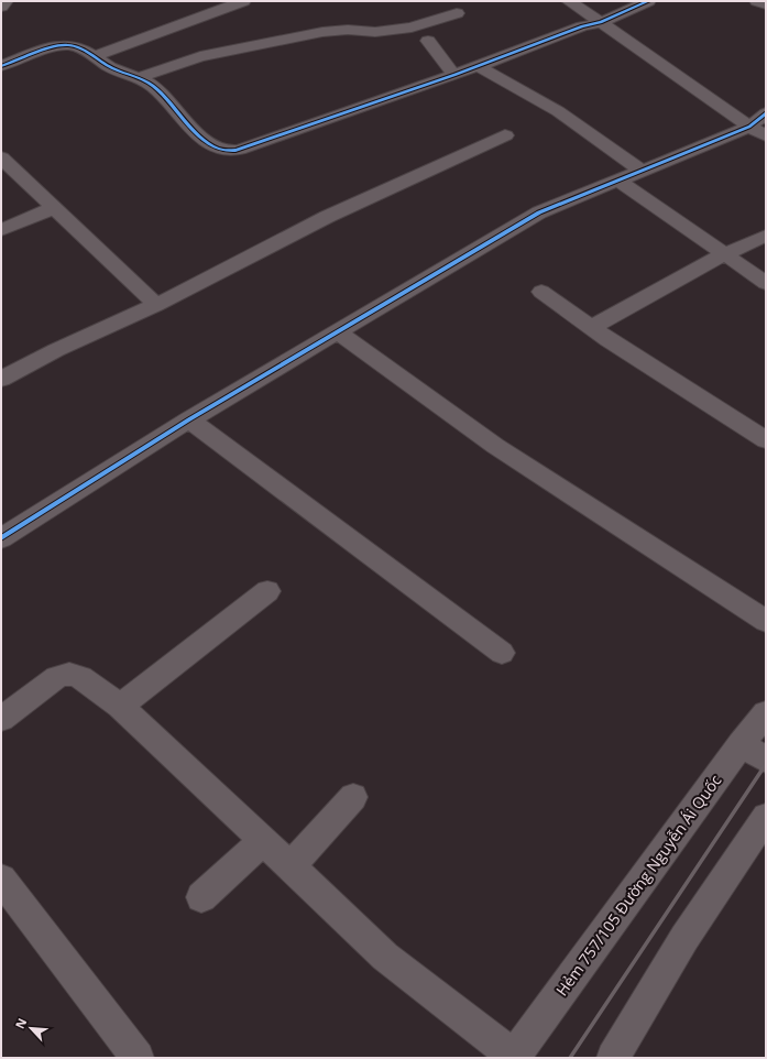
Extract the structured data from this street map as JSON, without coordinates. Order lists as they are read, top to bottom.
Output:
{
  "streets": {
    "street": ["Hẻm 757/105 Đường Nguyễn Ái Quốc"]
  },
  "north": "top left"
}
